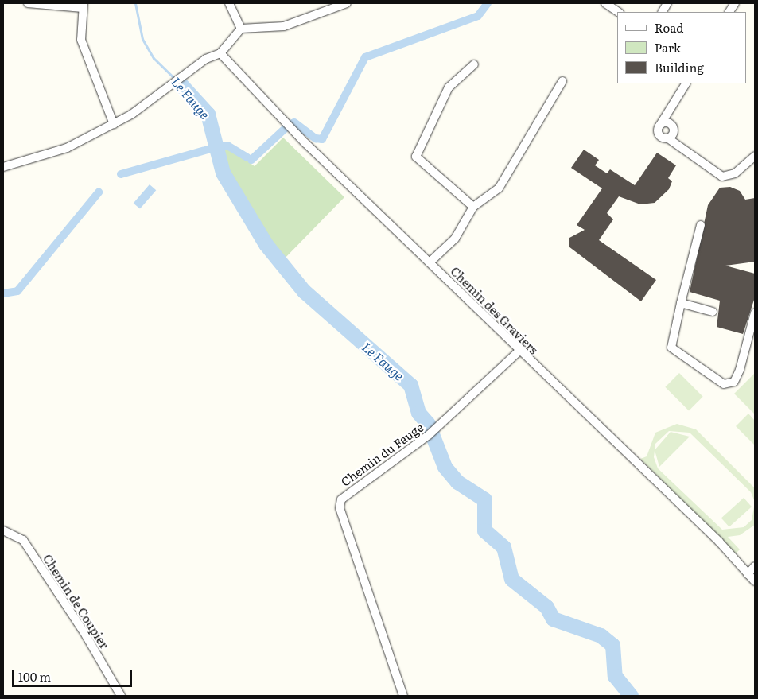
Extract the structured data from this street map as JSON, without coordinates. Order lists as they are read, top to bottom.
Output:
{
  "streets": {
    "street": ["Chemin des Graviers", "Chemin du Fauge", "Chemin de Coupier"]
  },
  "crossings": [
    ["Chemin des Graviers", "Chemin du Fauge"]
  ],
  "water": ["Le Fauge"],
  "legend": ["Road", "Park", "Building"],
  "scale_bar": "100 m"
}
